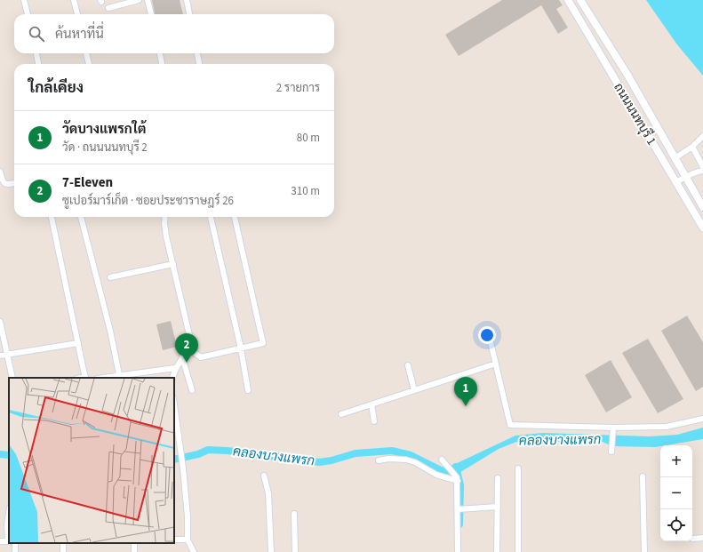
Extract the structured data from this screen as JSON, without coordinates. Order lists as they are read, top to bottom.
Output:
{
  "streets": {
    "main road": ["ถนนนนทบุรี 1"]
  },
  "water": ["คลองบางแพรก"],
  "page": {
    "search": "ค้นหาที่นี่",
    "heading": ["ใกล้เคียง", "2 รายการ"],
    "list": [
      {
        "mark": "1",
        "name": "วัดบางแพรกใต้",
        "note": "วัด · ถนนนนทบุรี 2",
        "value": "80 m"
      },
      {
        "mark": "2",
        "name": "7-Eleven",
        "note": "ซูเปอร์มาร์เก็ต · ซอยประชาราษฎร์ 26",
        "value": "310 m"
      }
    ],
    "pins": ["2", "1"],
    "map_buttons": ["+", "−"]
  }
}
